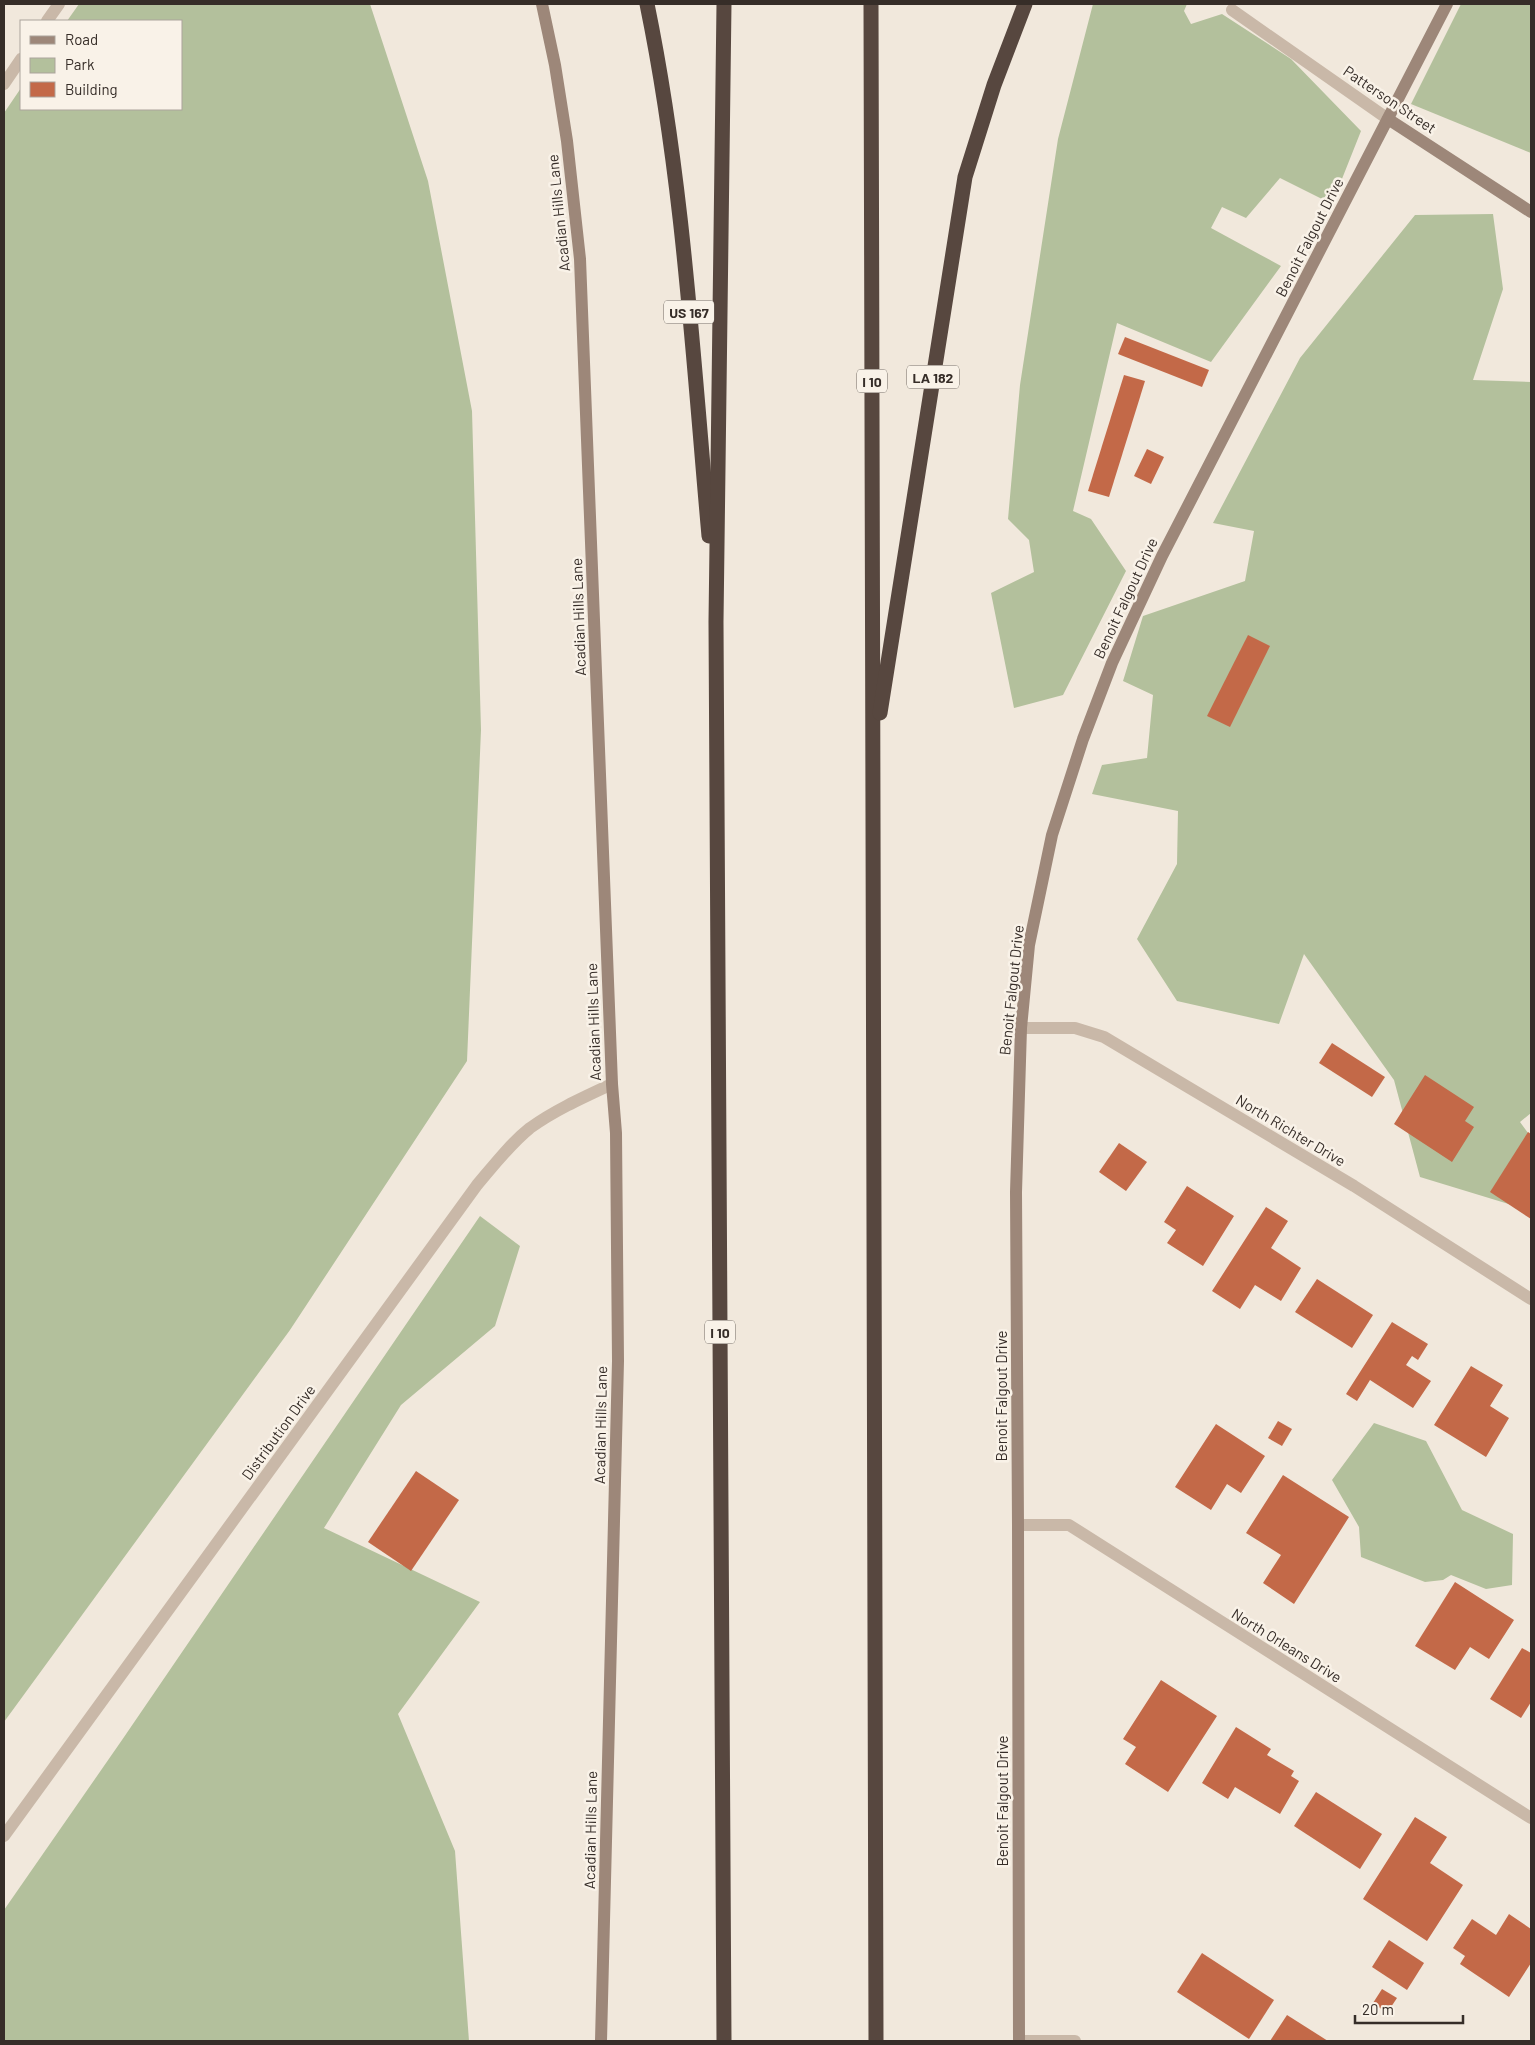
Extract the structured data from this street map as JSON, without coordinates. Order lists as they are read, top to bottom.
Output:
{
  "streets": {
    "highway": ["US 167", "LA 182", "I 10"],
    "street": [
      "Patterson Street",
      "Acadian Hills Lane",
      "Benoit Falgout Drive",
      "North Richter Drive",
      "Distribution Drive",
      "North Orleans Drive"
    ]
  },
  "crossings": [
    ["Patterson Street", "Benoit Falgout Drive"],
    ["Acadian Hills Lane", "Distribution Drive"],
    ["Benoit Falgout Drive", "North Richter Drive"],
    ["Benoit Falgout Drive", "North Orleans Drive"],
    ["US 167", "I 10"],
    ["LA 182", "I 10"]
  ],
  "legend": ["Road", "Park", "Building"],
  "scale_bar": "20 m"
}
